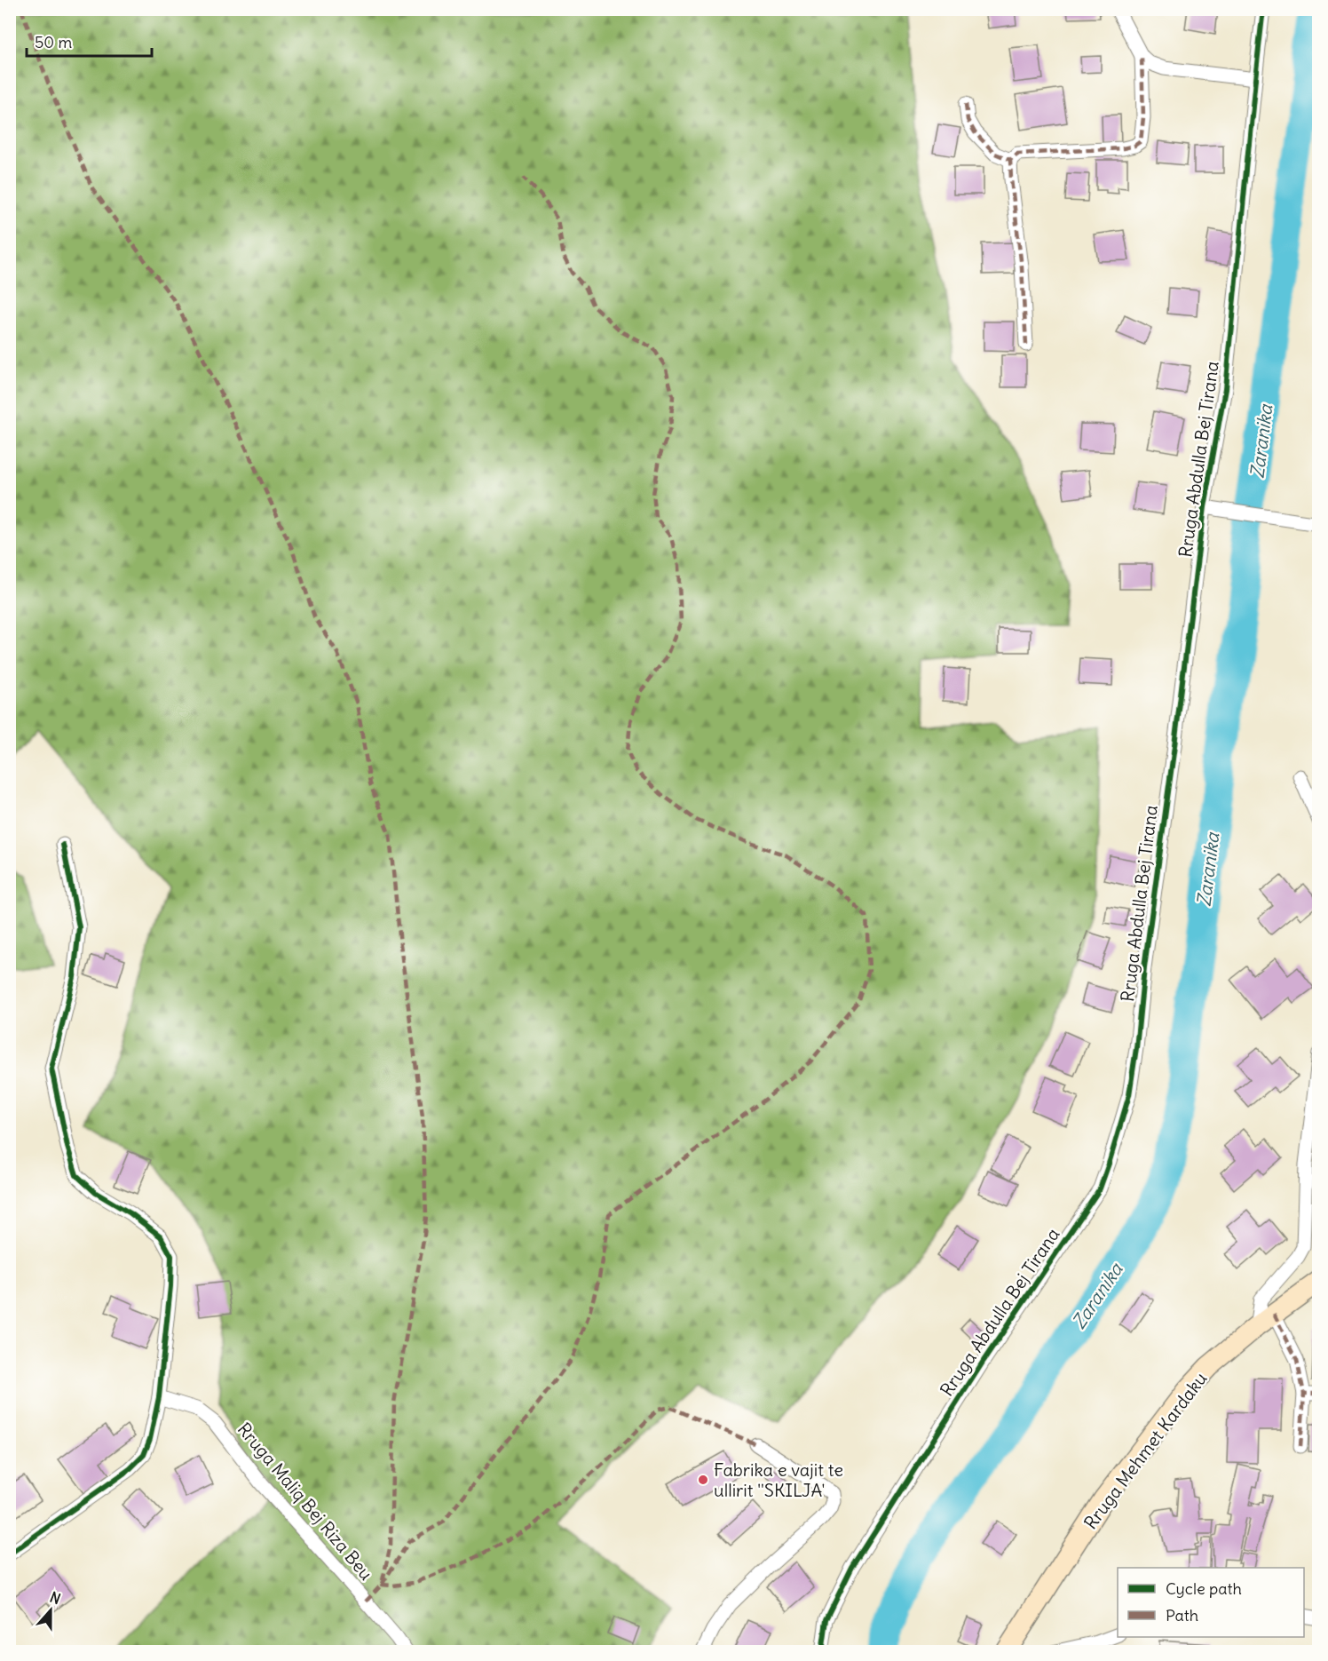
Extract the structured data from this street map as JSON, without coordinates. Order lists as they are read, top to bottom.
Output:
{
  "streets": {
    "main road": ["Rruga Mehmet Kardaku"],
    "street": ["Rruga Abdulla Bej Tirana", "Rruga Maliq Bej Riza Beu"]
  },
  "water": ["Zaranika"],
  "places": ["Fabrika e vajit te ullirit ''SKILJA'"],
  "legend": ["Cycle path", "Path"],
  "scale_bar": "50 m",
  "north": "top"
}
